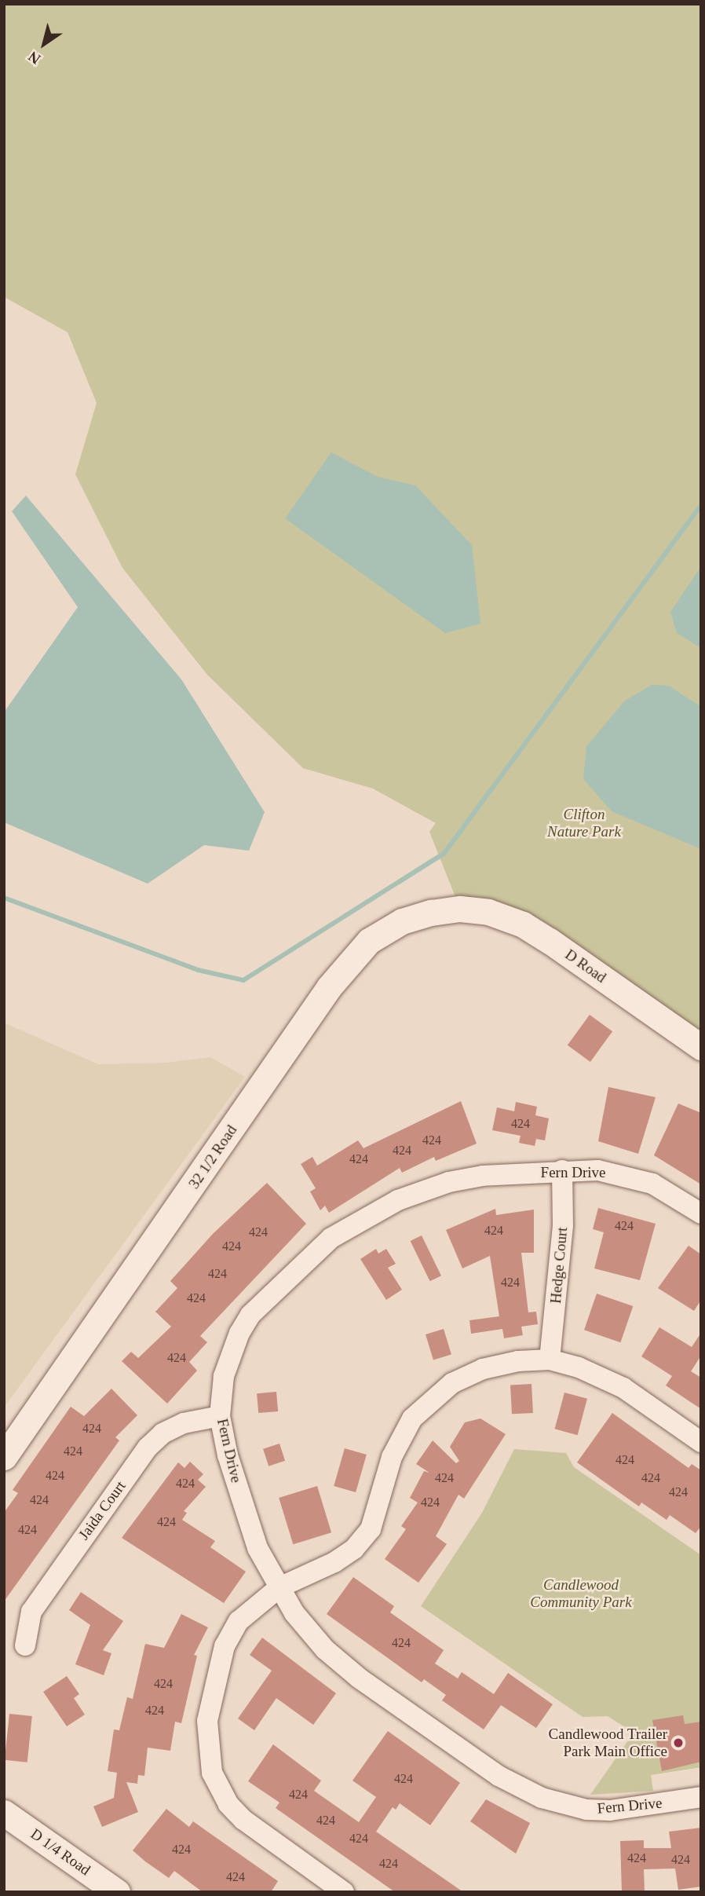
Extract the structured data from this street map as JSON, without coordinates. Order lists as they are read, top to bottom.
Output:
{
  "streets": {
    "street": [
      "D Road",
      "32 1/2 Road",
      "Fern Drive",
      "Hedge Court",
      "Jaida Court",
      "D 1/4 Road"
    ]
  },
  "crossings": [
    ["D Road", "32 1/2 Road"],
    ["Fern Drive", "Hedge Court"],
    ["Fern Drive", "Jaida Court"]
  ],
  "parks": ["Clifton Nature Park", "Candlewood Community Park"],
  "places": ["Candlewood Trailer Park Main Office"],
  "house_numbers": [
    "424",
    "424",
    "424",
    "424",
    "424",
    "424",
    "424",
    "424",
    "424",
    "424",
    "424",
    "424",
    "424",
    "424",
    "424",
    "424",
    "424",
    "424",
    "424",
    "424",
    "424",
    "424",
    "424",
    "424",
    "424",
    "424",
    "424",
    "424",
    "424",
    "424",
    "424",
    "424",
    "424",
    "424",
    "424",
    "424"
  ],
  "north": "bottom left"
}
